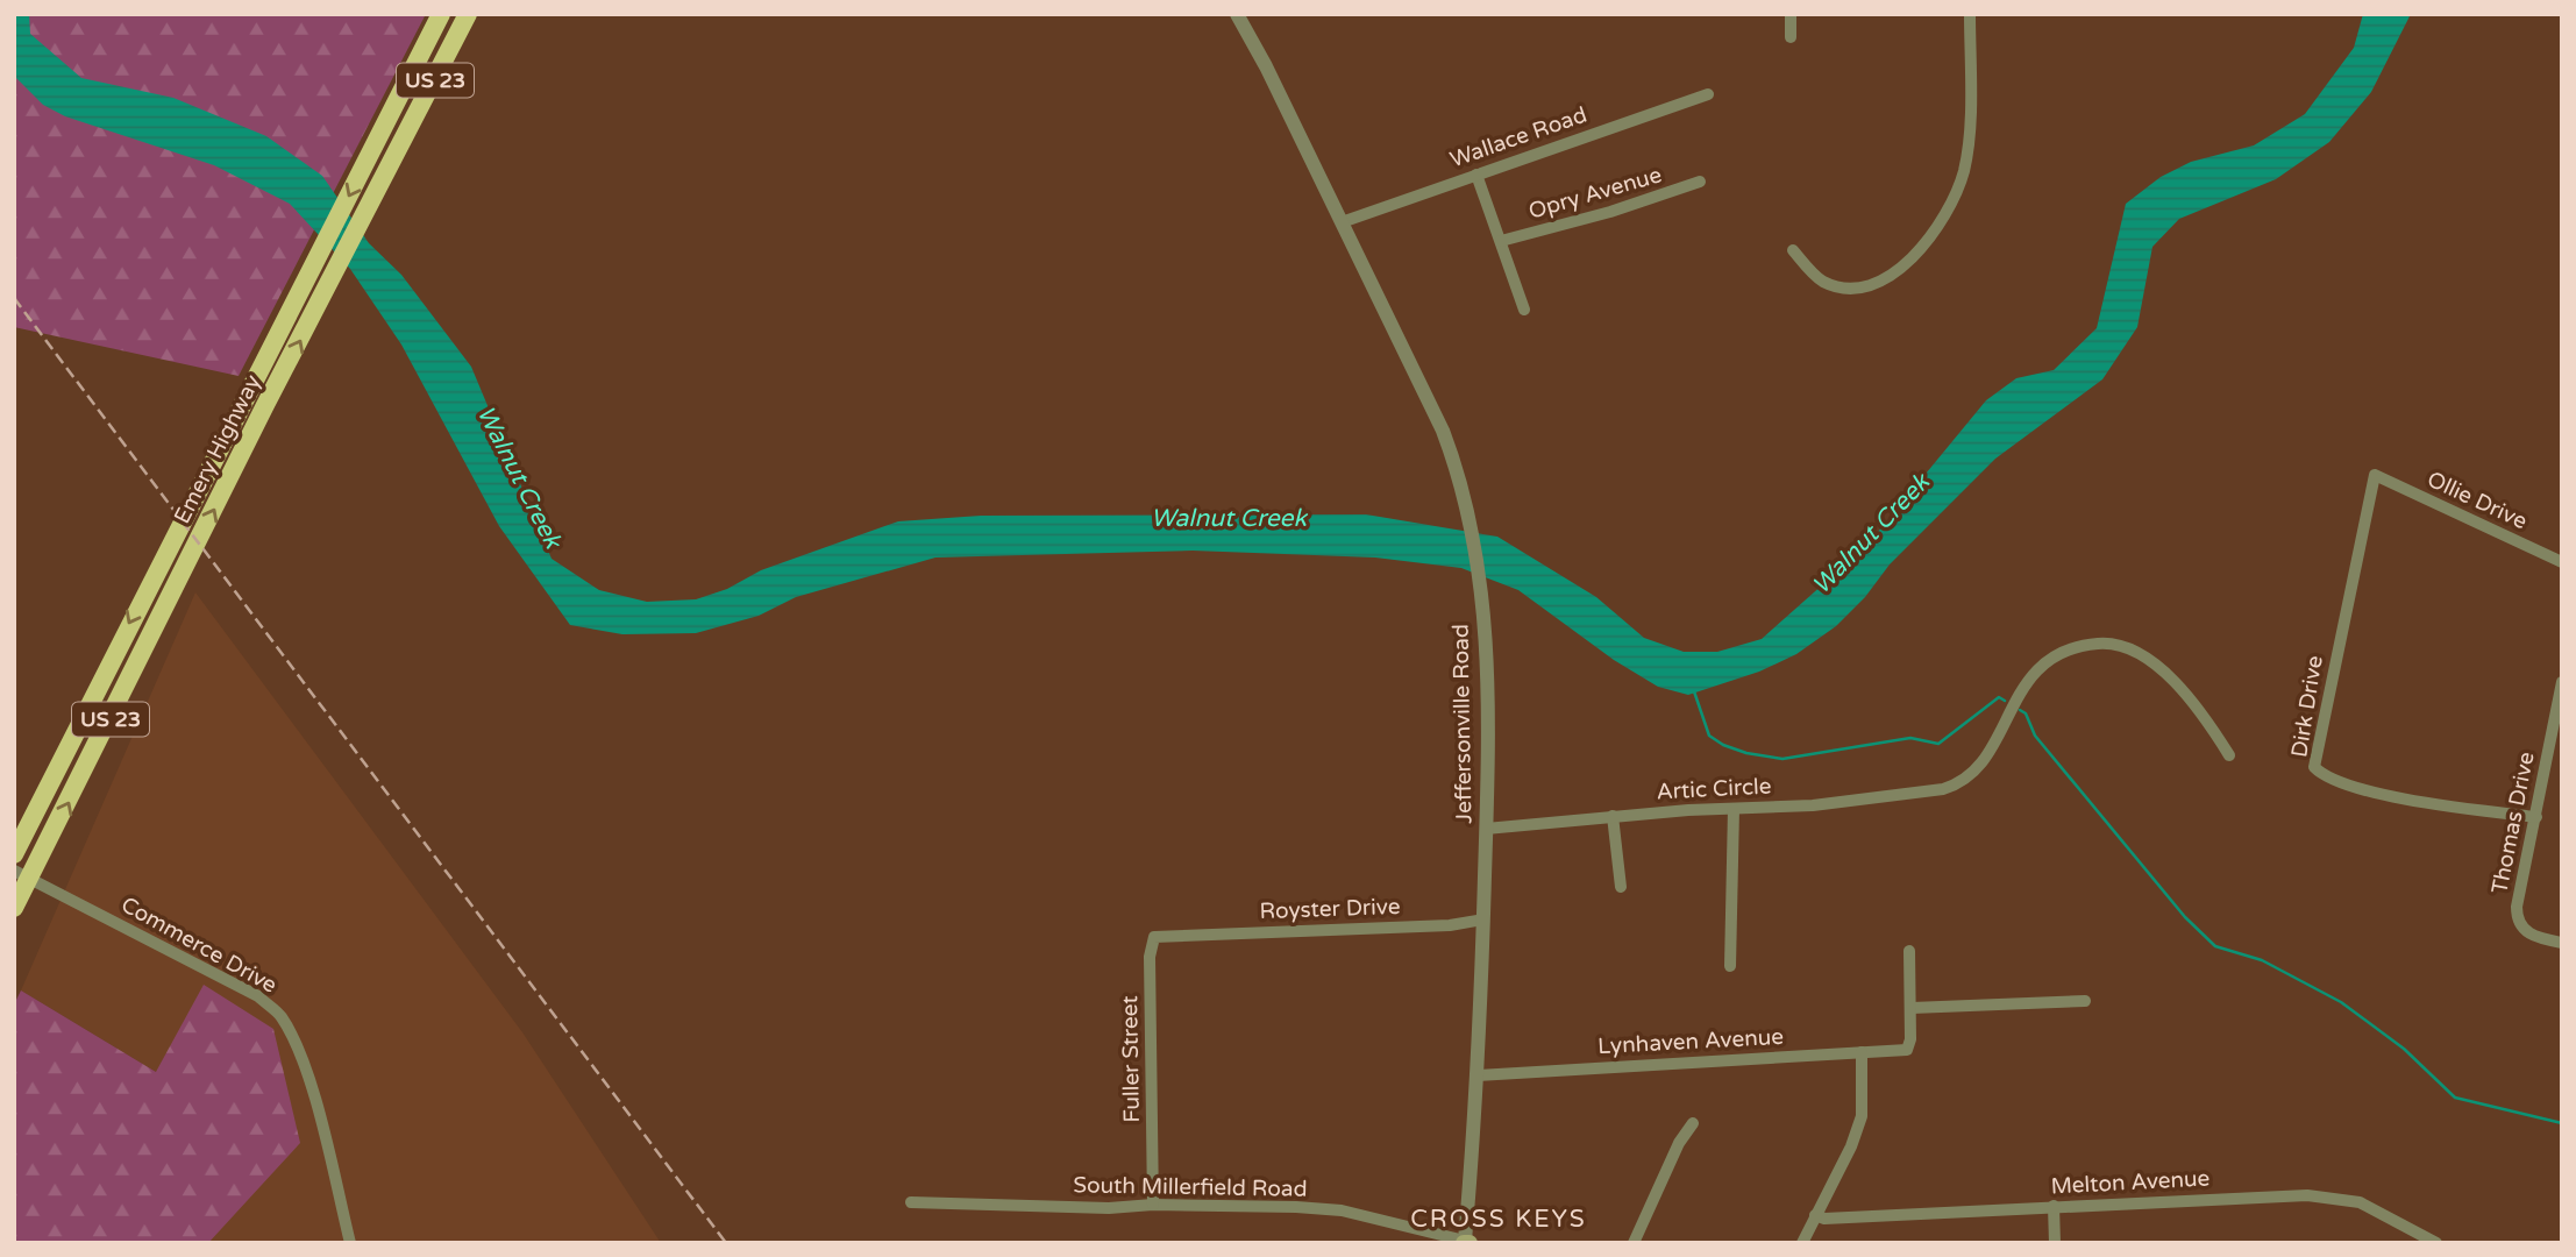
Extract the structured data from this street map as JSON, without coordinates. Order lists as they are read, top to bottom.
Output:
{
  "streets": {
    "highway": ["US 23", "Emery Highway"],
    "street": [
      "Wallace Road",
      "Opry Avenue",
      "Ollie Drive",
      "Dirk Drive",
      "Jeffersonville Road",
      "Artic Circle",
      "Thomas Drive",
      "Royster Drive",
      "Commerce Drive",
      "Lynhaven Avenue",
      "Fuller Street",
      "Melton Avenue",
      "South Millerfield Road"
    ]
  },
  "crossings": [
    ["Wallace Road", "Jeffersonville Road"],
    ["Emery Highway", "Commerce Drive"],
    ["Ollie Drive", "Dirk Drive"],
    ["Dirk Drive", "Thomas Drive"],
    ["Jeffersonville Road", "Artic Circle"],
    ["Jeffersonville Road", "Royster Drive"],
    ["Jeffersonville Road", "Lynhaven Avenue"],
    ["Jeffersonville Road", "South Millerfield Road"],
    ["Royster Drive", "Fuller Street"],
    ["Fuller Street", "South Millerfield Road"]
  ],
  "districts": ["CROSS KEYS"],
  "water": ["Walnut Creek"]
}
